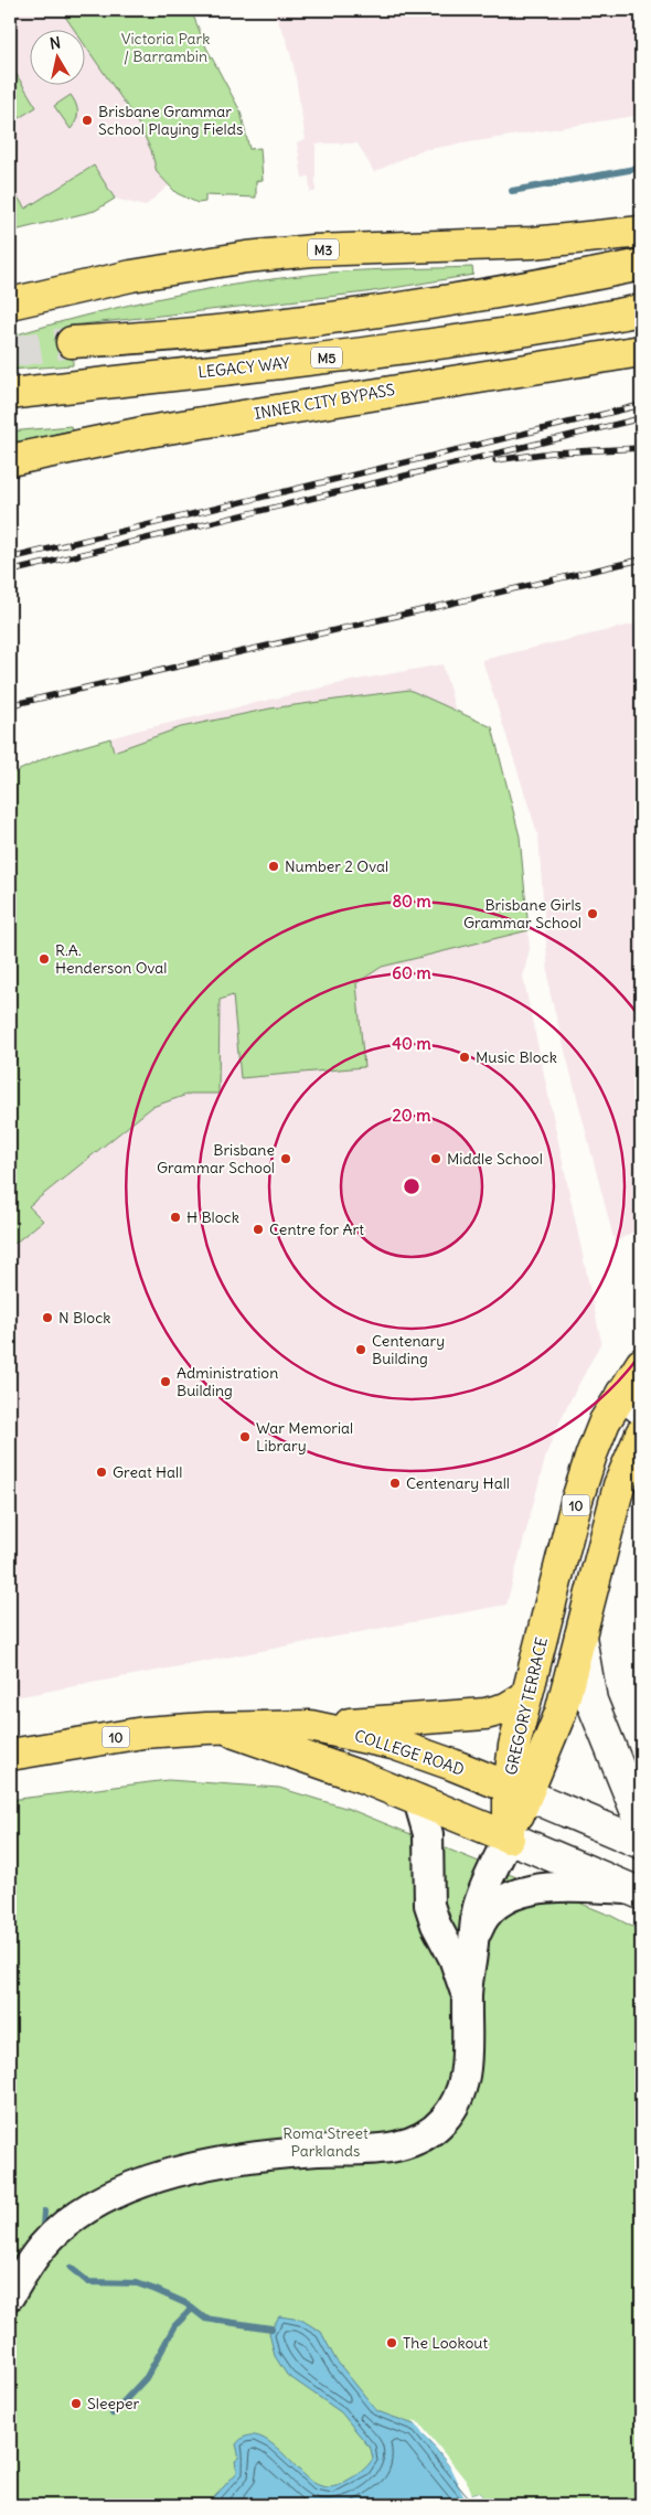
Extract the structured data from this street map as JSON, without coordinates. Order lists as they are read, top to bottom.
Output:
{
  "streets": {
    "main road": [
      "M3",
      "M5",
      "LEGACY WAY",
      "INNER CITY BYPASS",
      "10",
      "GREGORY TERRACE",
      "COLLEGE ROAD"
    ]
  },
  "crossings": [
    ["10", "GREGORY TERRACE"],
    ["10", "COLLEGE ROAD"],
    ["GREGORY TERRACE", "COLLEGE ROAD"]
  ],
  "parks": ["Victoria Park / Barrambin", "Roma Street Parklands"],
  "places": [
    "Brisbane Grammar School Playing Fields",
    "Number 2 Oval",
    "Brisbane Girls Grammar School",
    "R.A. Henderson Oval",
    "Music Block",
    "Brisbane Grammar School",
    "Middle School",
    "H Block",
    "Centre for Art",
    "N Block",
    "Centenary Building",
    "Administration Building",
    "War Memorial Library",
    "Great Hall",
    "Centenary Hall",
    "The Lookout",
    "Sleeper"
  ],
  "north": "top",
  "rings": [
    "80 m",
    "60 m",
    "40 m",
    "20 m"
  ]
}
